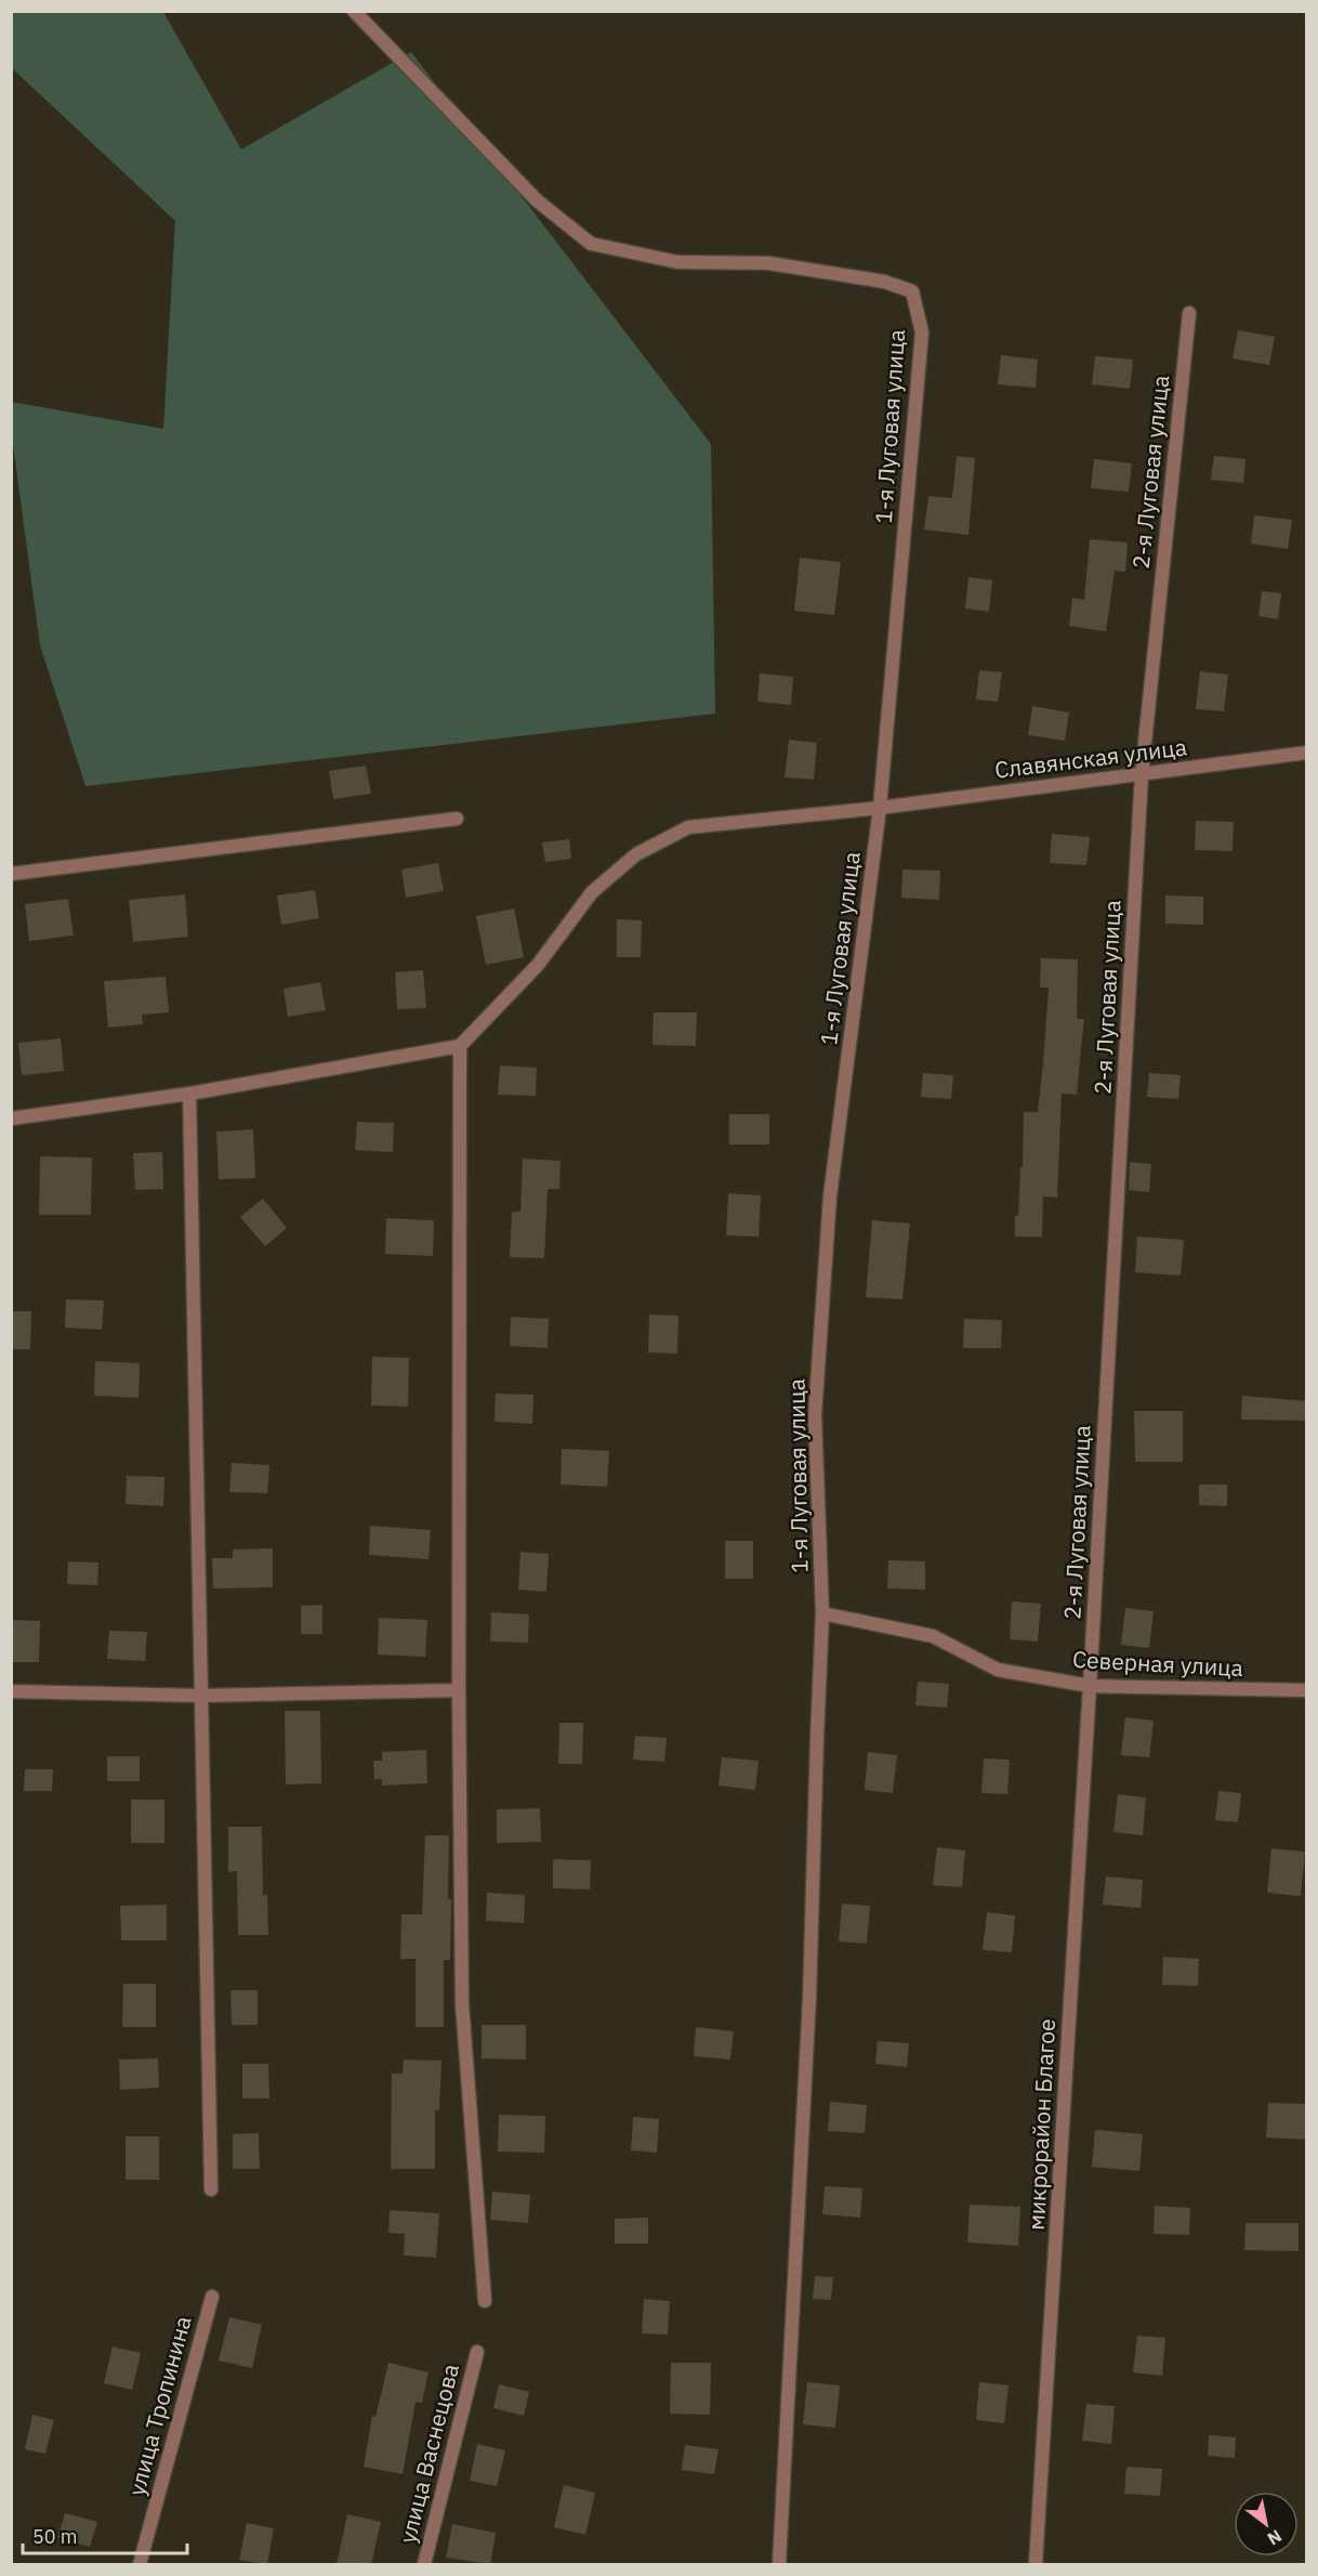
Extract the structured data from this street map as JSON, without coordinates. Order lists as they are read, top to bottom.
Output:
{
  "streets": {
    "street": [
      "1-я Луговая улица",
      "2-я Луговая улица",
      "Славянская улица",
      "Северная улица",
      "микрорайон Благое",
      "улица Тропинина",
      "улица Васнецова"
    ]
  },
  "crossings": [
    ["1-я Луговая улица", "Славянская улица"],
    ["1-я Луговая улица", "Северная улица"],
    ["2-я Луговая улица", "Славянская улица"],
    ["2-я Луговая улица", "Северная улица"],
    ["2-я Луговая улица", "микрорайон Благое"],
    ["Северная улица", "микрорайон Благое"]
  ],
  "scale_bar": "50 m",
  "north": "bottom right"
}
